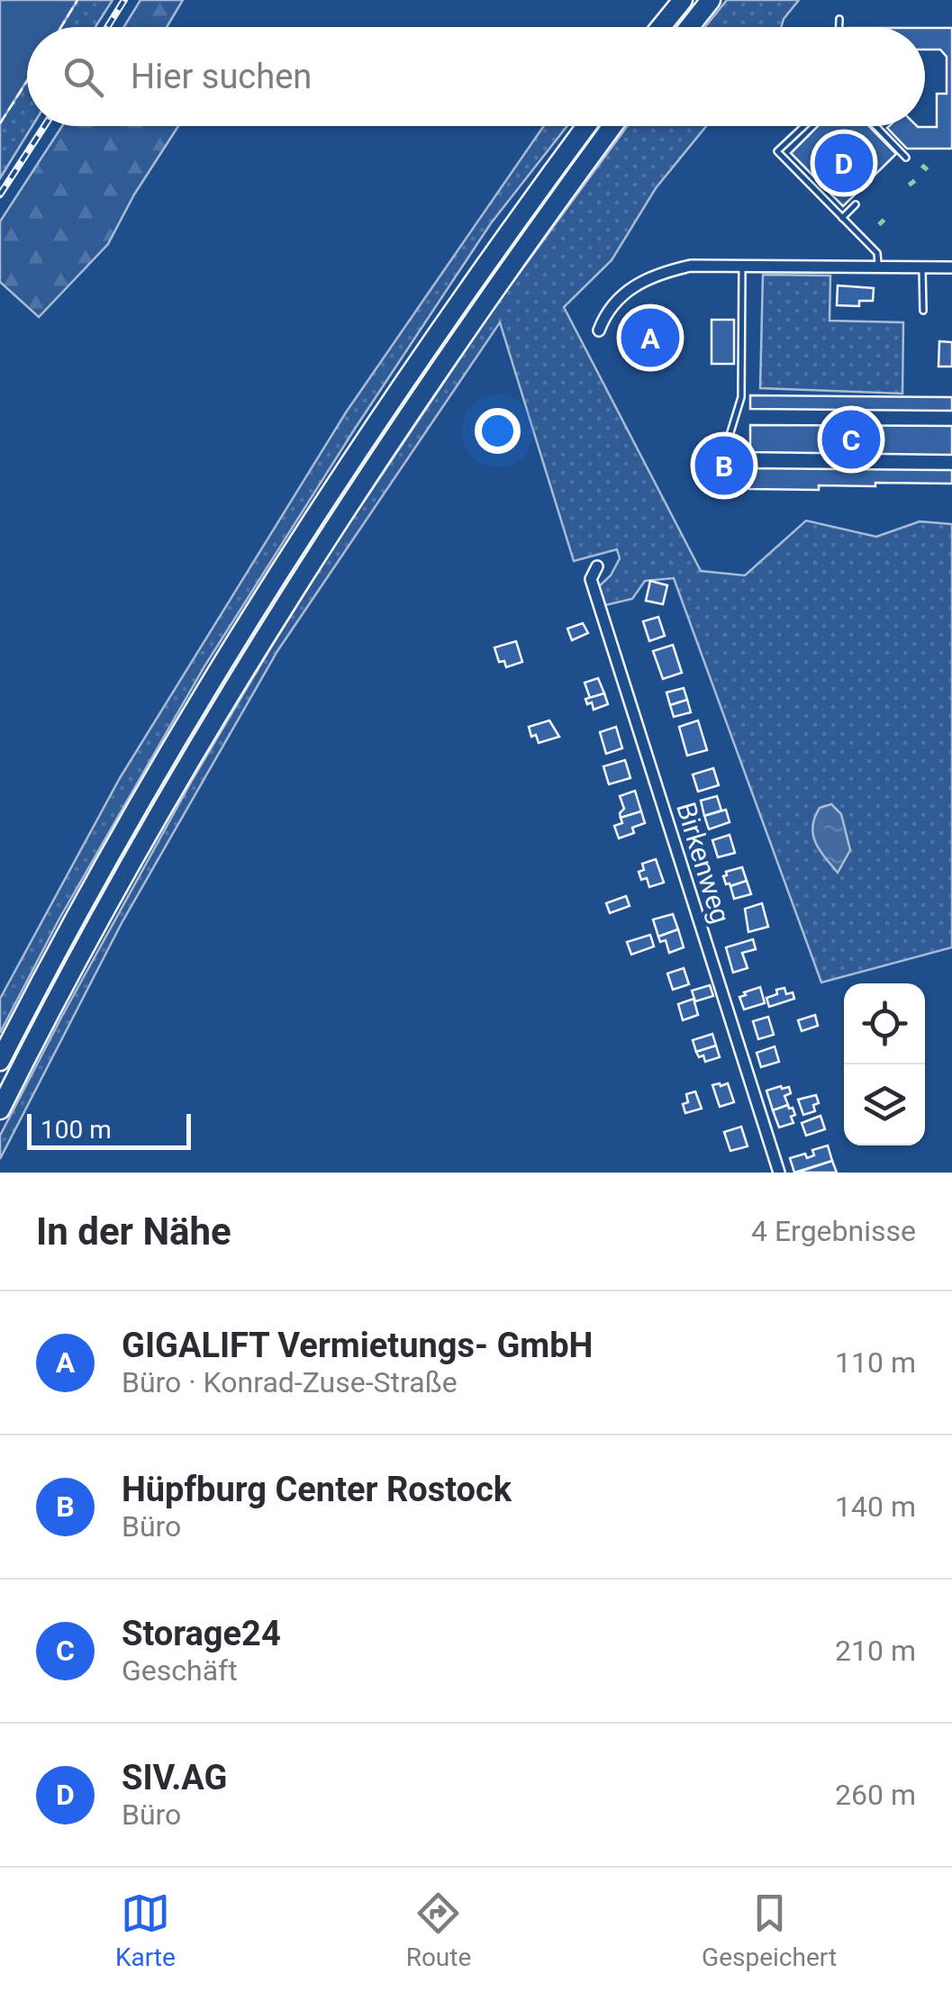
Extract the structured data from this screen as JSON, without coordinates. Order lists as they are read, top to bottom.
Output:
{
  "streets": {
    "street": ["Birkenweg"]
  },
  "scale_bar": "100 m",
  "page": {
    "search": "Hier suchen",
    "pins": [
      "D",
      "A",
      "C",
      "B"
    ],
    "scale": "100 m",
    "heading": ["In der Nähe", "4 Ergebnisse"],
    "list": [
      {
        "mark": "A",
        "name": "GIGALIFT Vermietungs- GmbH",
        "note": "Büro · Konrad-Zuse-Straße",
        "value": "110 m"
      },
      {
        "mark": "B",
        "name": "Hüpfburg Center Rostock",
        "note": "Büro",
        "value": "140 m"
      },
      {
        "mark": "C",
        "name": "Storage24",
        "note": "Geschäft",
        "value": "210 m"
      },
      {
        "mark": "D",
        "name": "SIV.AG",
        "note": "Büro",
        "value": "260 m"
      }
    ],
    "nav": ["Karte", "Route", "Gespeichert"]
  }
}
